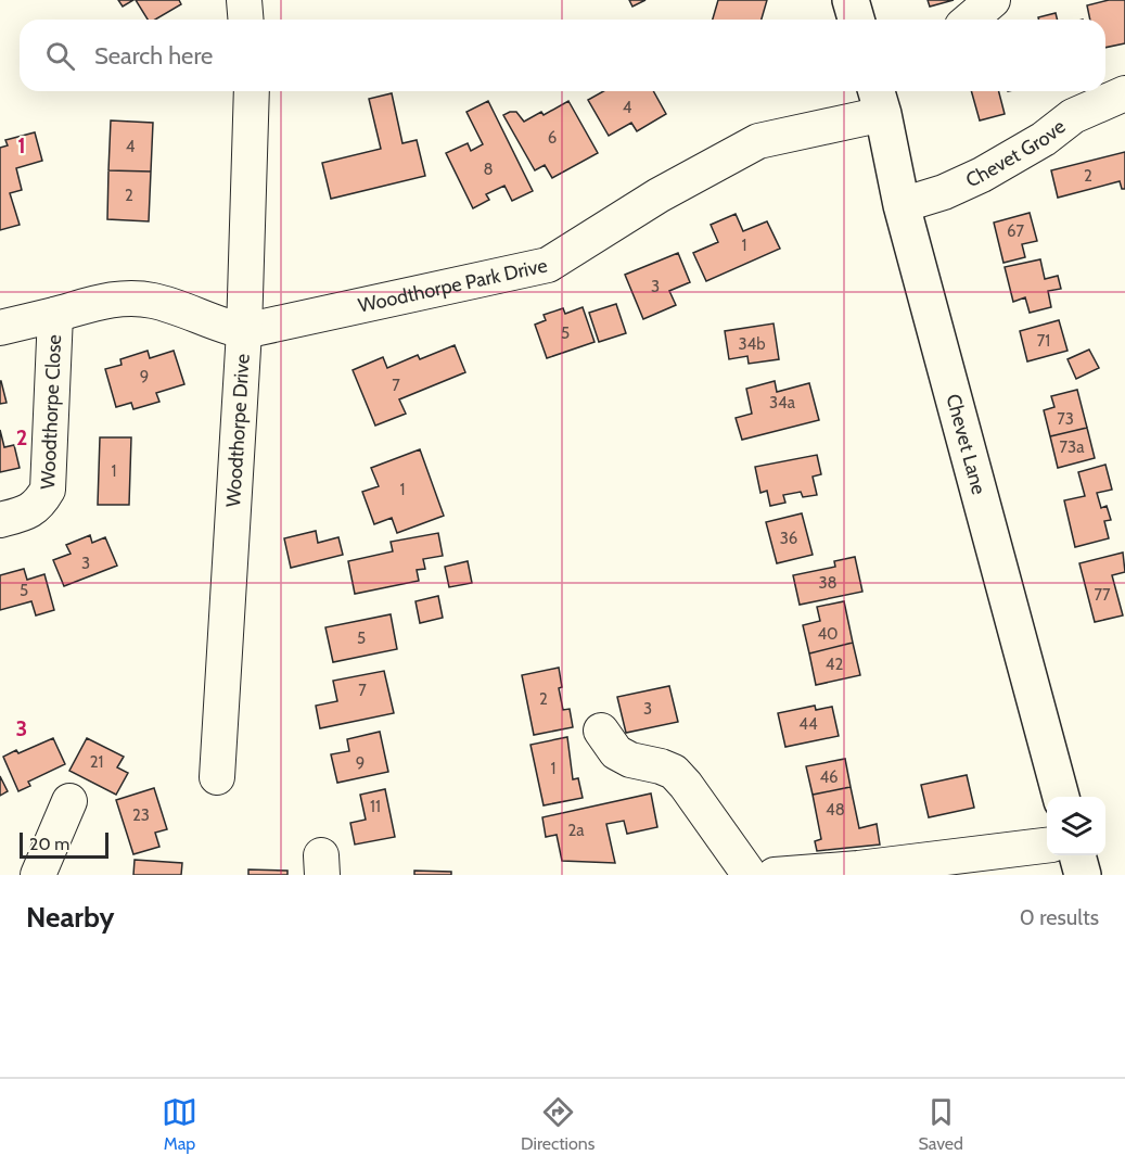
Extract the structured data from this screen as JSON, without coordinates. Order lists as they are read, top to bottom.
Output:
{
  "streets": {
    "main road": ["Chevet Lane"],
    "street": [
      "Chevet Grove",
      "Woodthorpe Park Drive",
      "Woodthorpe Close",
      "Woodthorpe Drive"
    ]
  },
  "crossings": [
    ["Chevet Grove", "Chevet Lane"],
    ["Woodthorpe Park Drive", "Woodthorpe Close"],
    ["Woodthorpe Park Drive", "Woodthorpe Drive"],
    ["Woodthorpe Park Drive", "Chevet Lane"]
  ],
  "house_numbers": [
    "4",
    "6",
    "4",
    "8",
    "2",
    "2",
    "67",
    "1",
    "3",
    "5",
    "71",
    "34b",
    "9",
    "7",
    "34a",
    "73",
    "73a",
    "1",
    "1",
    "36",
    "3",
    "38",
    "5",
    "77",
    "40",
    "5",
    "42",
    "7",
    "2",
    "3",
    "44",
    "21",
    "9",
    "1",
    "46",
    "11",
    "48",
    "23",
    "2a"
  ],
  "scale_bar": "20 m",
  "page": {
    "search": "Search here",
    "scale": "20 m",
    "heading": ["Nearby", "0 results"],
    "nav": ["Map", "Directions", "Saved"]
  },
  "grid": {
    "rows": ["1", "2", "3"]
  }
}
